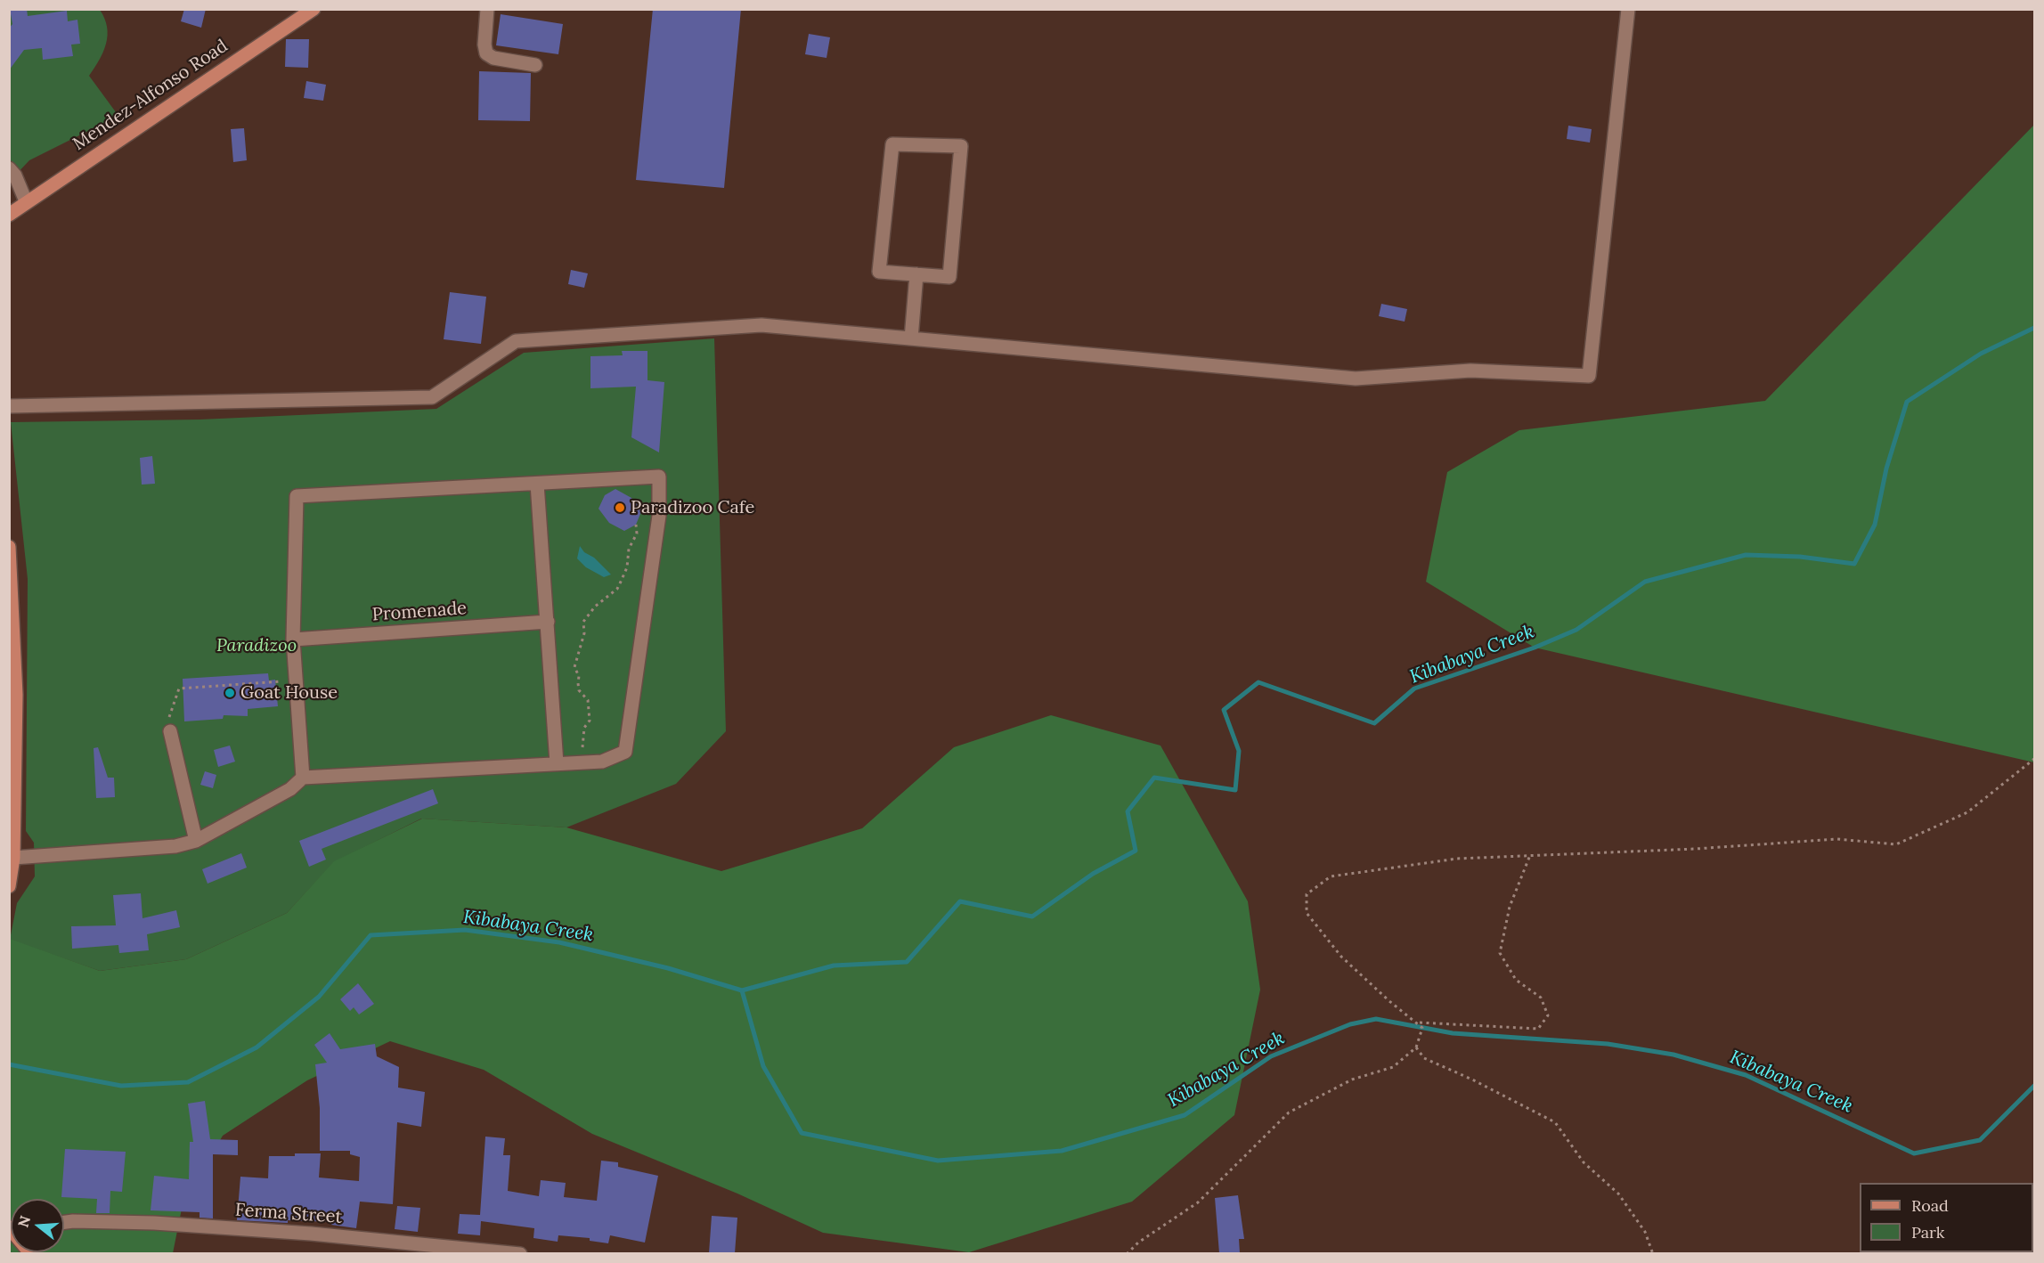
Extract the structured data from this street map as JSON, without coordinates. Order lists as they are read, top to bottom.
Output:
{
  "streets": {
    "main road": ["Mendez-Alfonso Road"],
    "street": ["Promenade", "Ferma Street"]
  },
  "water": ["Kibabaya Creek"],
  "parks": ["Paradizoo"],
  "places": ["Paradizoo Cafe", "Goat House"],
  "legend": ["Road", "Park"],
  "north": "left"
}
